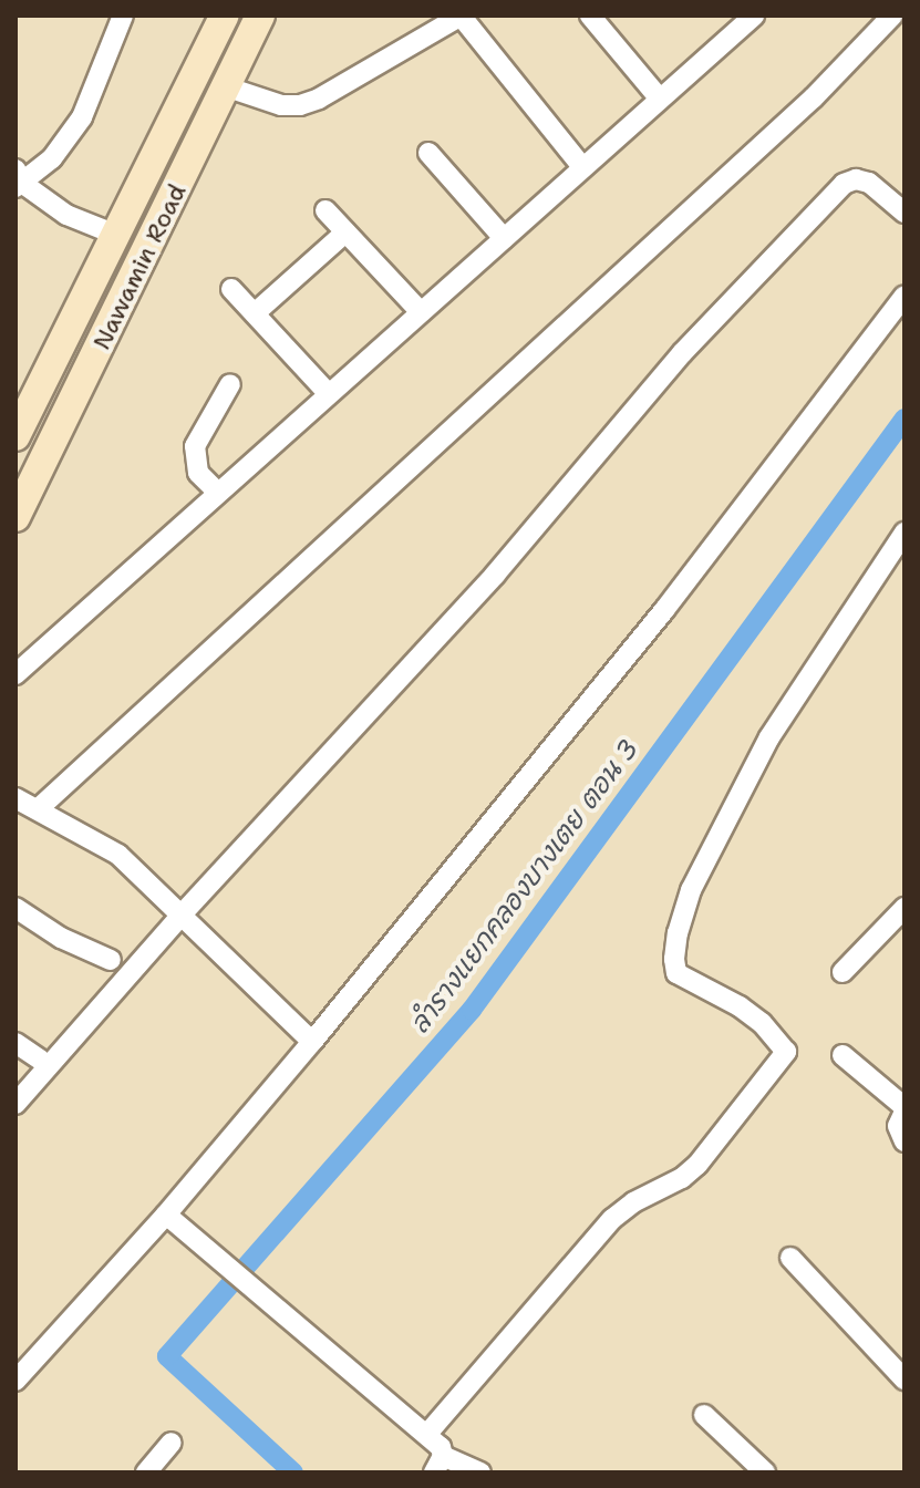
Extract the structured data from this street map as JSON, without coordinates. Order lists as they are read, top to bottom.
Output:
{
  "streets": {
    "main road": ["Nawamin Road"]
  },
  "water": ["ลำรางแยกคลองบางเตย ตอน 3"]
}
